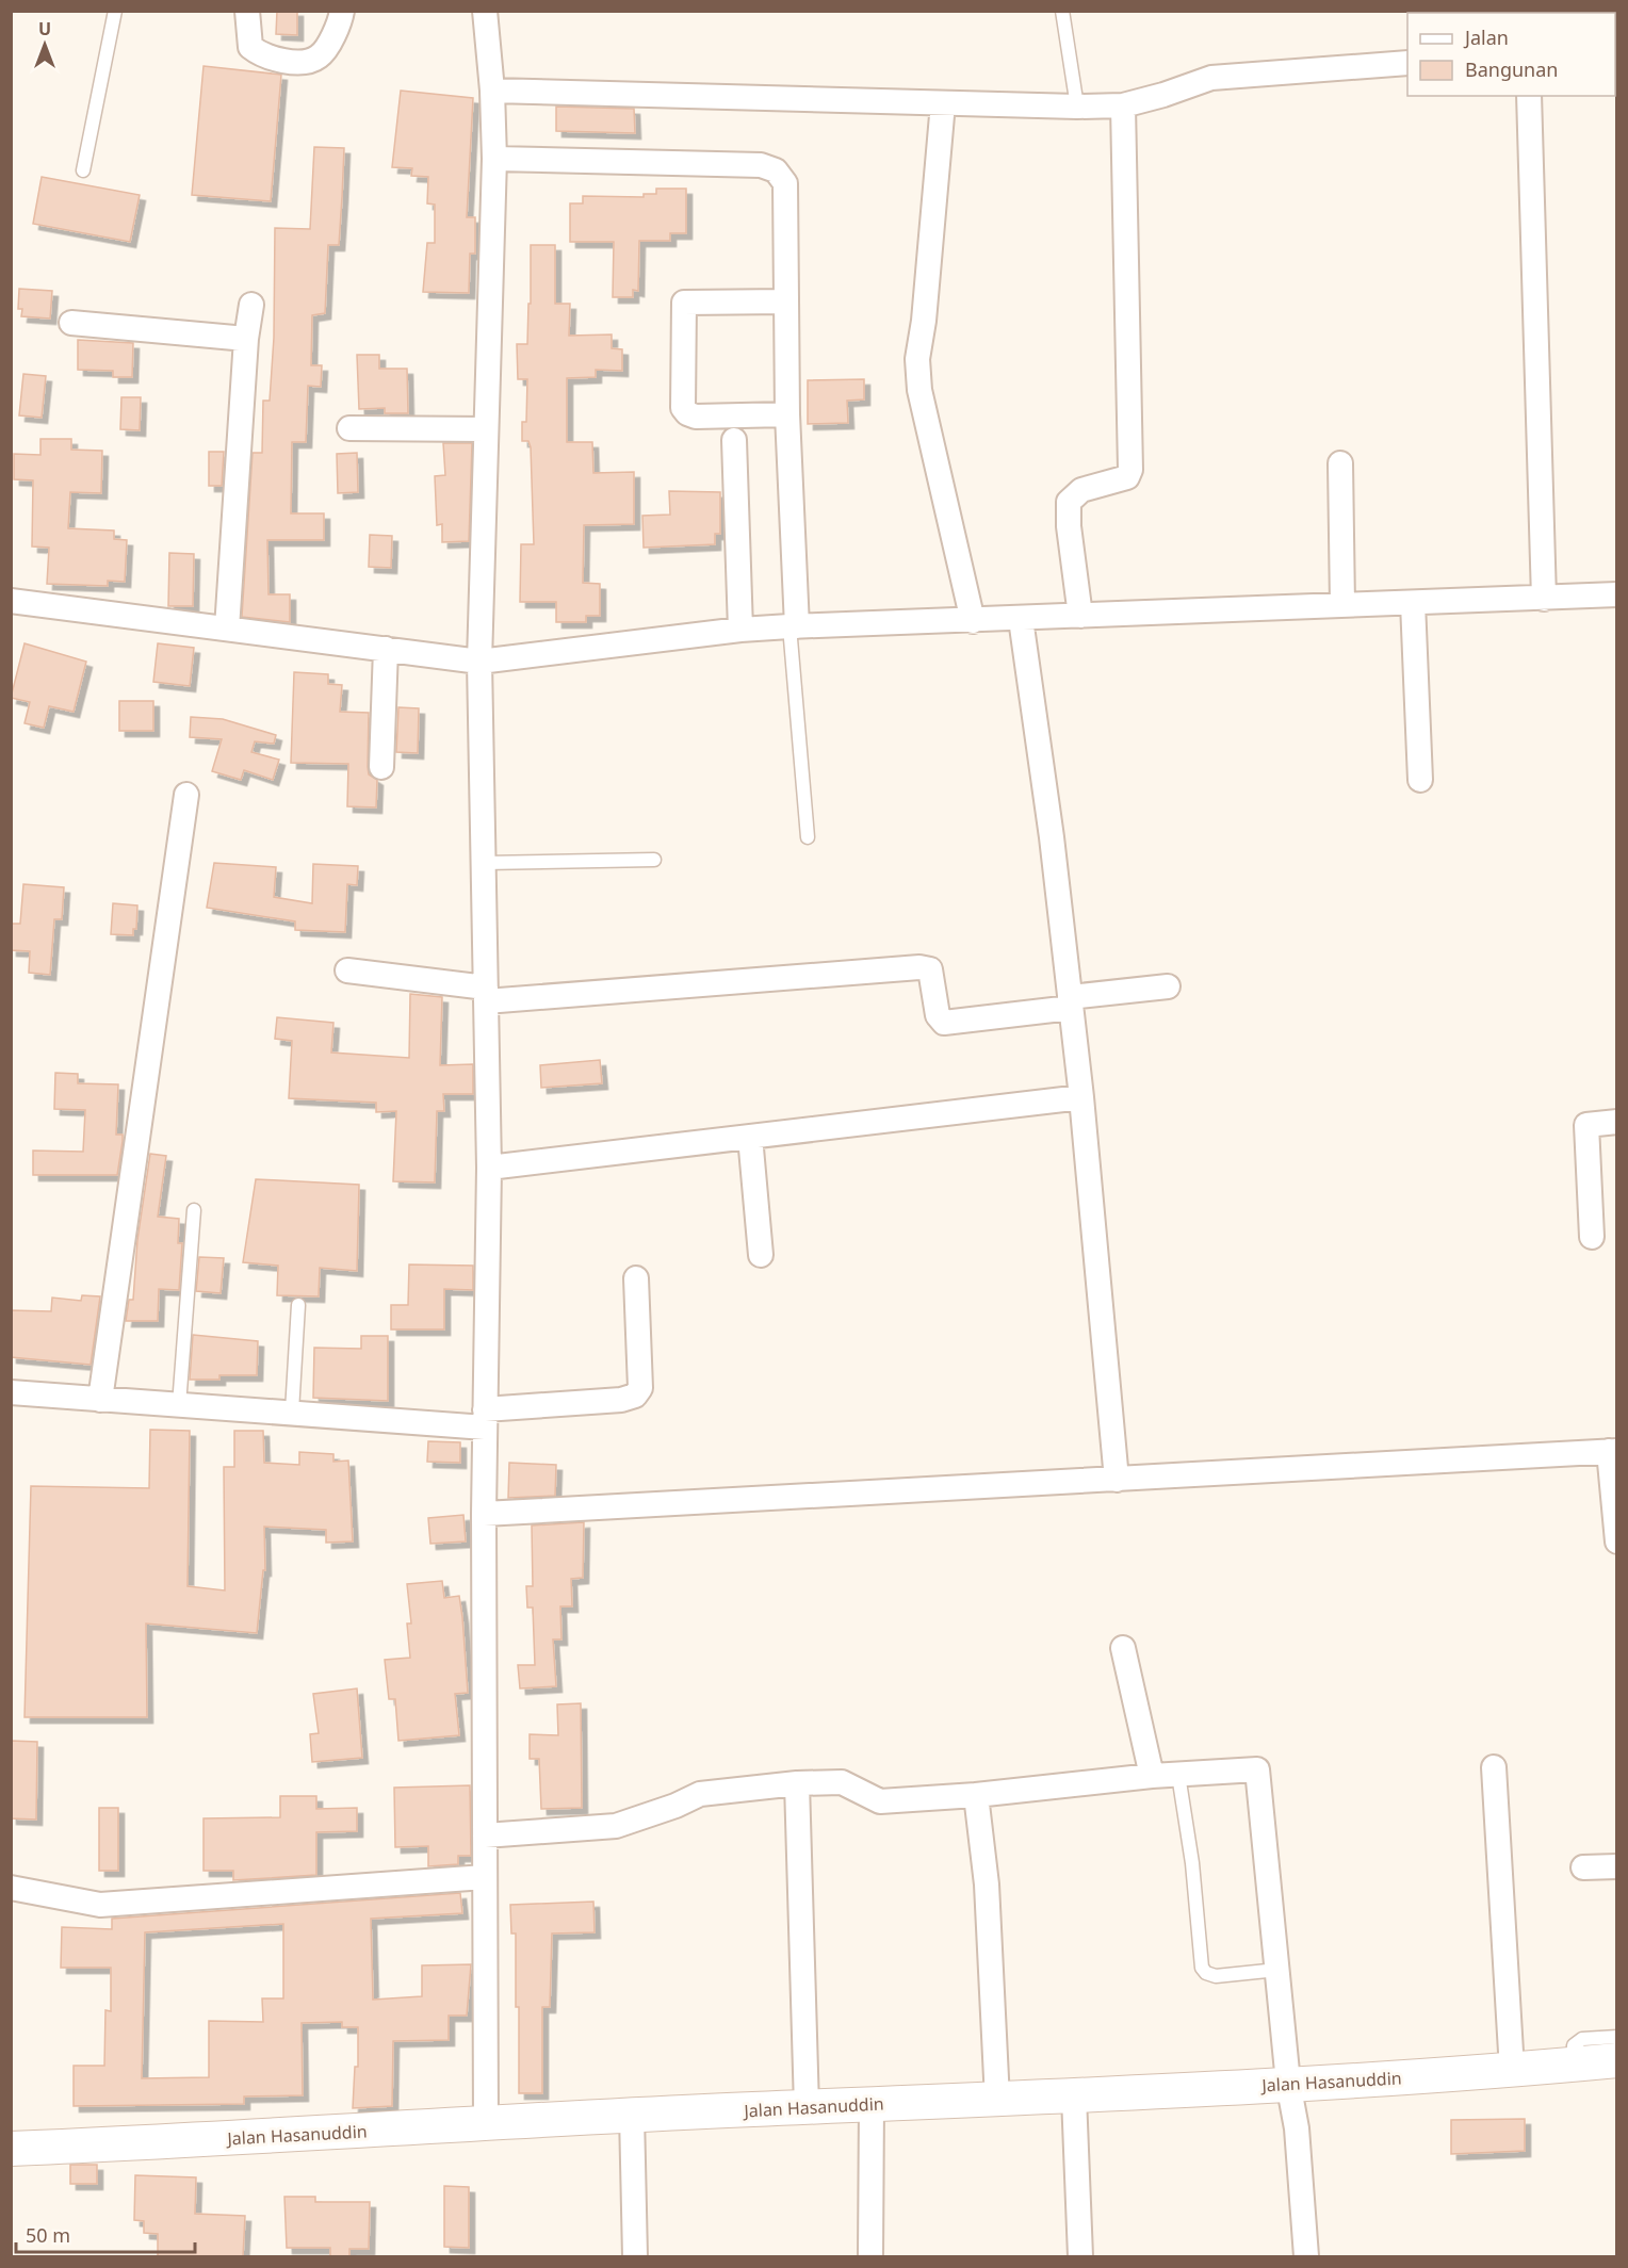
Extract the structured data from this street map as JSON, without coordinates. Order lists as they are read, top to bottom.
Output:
{
  "streets": {
    "main road": ["Jalan Hasanuddin"]
  },
  "legend": ["Jalan", "Bangunan"],
  "scale_bar": "50 m",
  "north": "top"
}
